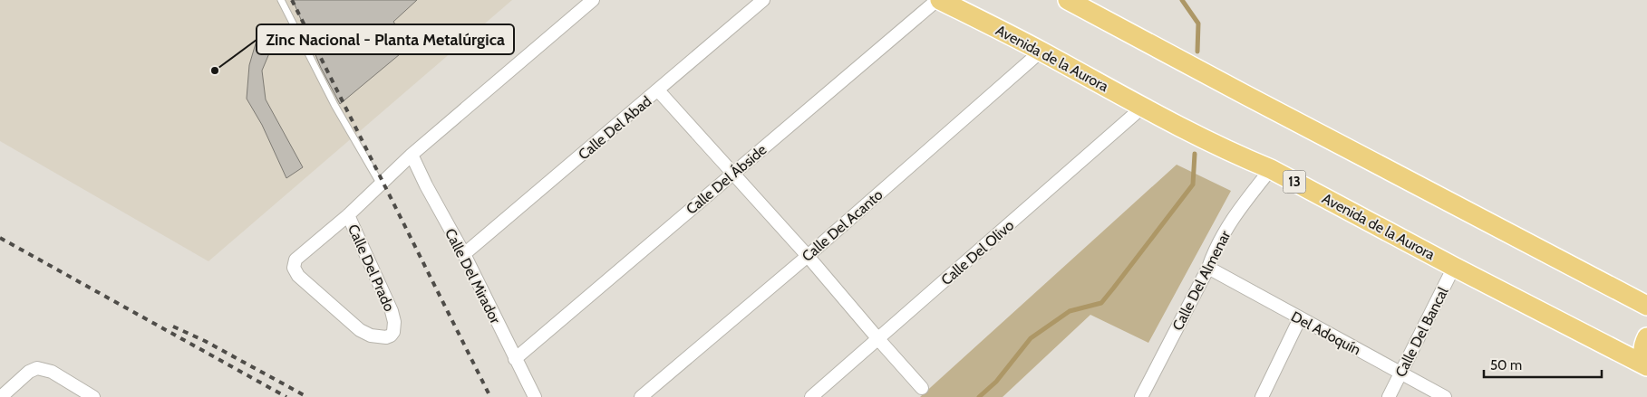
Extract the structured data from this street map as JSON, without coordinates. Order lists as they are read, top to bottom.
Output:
{
  "streets": {
    "main road": ["Avenida de la Aurora", "13"],
    "street": [
      "Calle Del Abad",
      "Calle Del Ábside",
      "Calle Del Acanto",
      "Calle Del Olivo",
      "Calle Del Prado",
      "Calle Del Mirador",
      "Calle Del Almenar",
      "Calle Del Bancal",
      "Del Adoquín"
    ]
  },
  "crossings": [
    ["Avenida de la Aurora", "Calle Del Ábside"],
    ["Avenida de la Aurora", "Calle Del Acanto"],
    ["Avenida de la Aurora", "Calle Del Olivo"],
    ["Avenida de la Aurora", "Calle Del Almenar"],
    ["Avenida de la Aurora", "Calle Del Bancal"],
    ["Calle Del Abad", "Calle Del Mirador"],
    ["Calle Del Ábside", "Calle Del Mirador"],
    ["Calle Del Prado", "Calle Del Mirador"],
    ["Calle Del Almenar", "Del Adoquín"],
    ["Calle Del Bancal", "Del Adoquín"]
  ],
  "places": ["Zinc Nacional - Planta Metalúrgica"],
  "scale_bar": "50 m"
}
